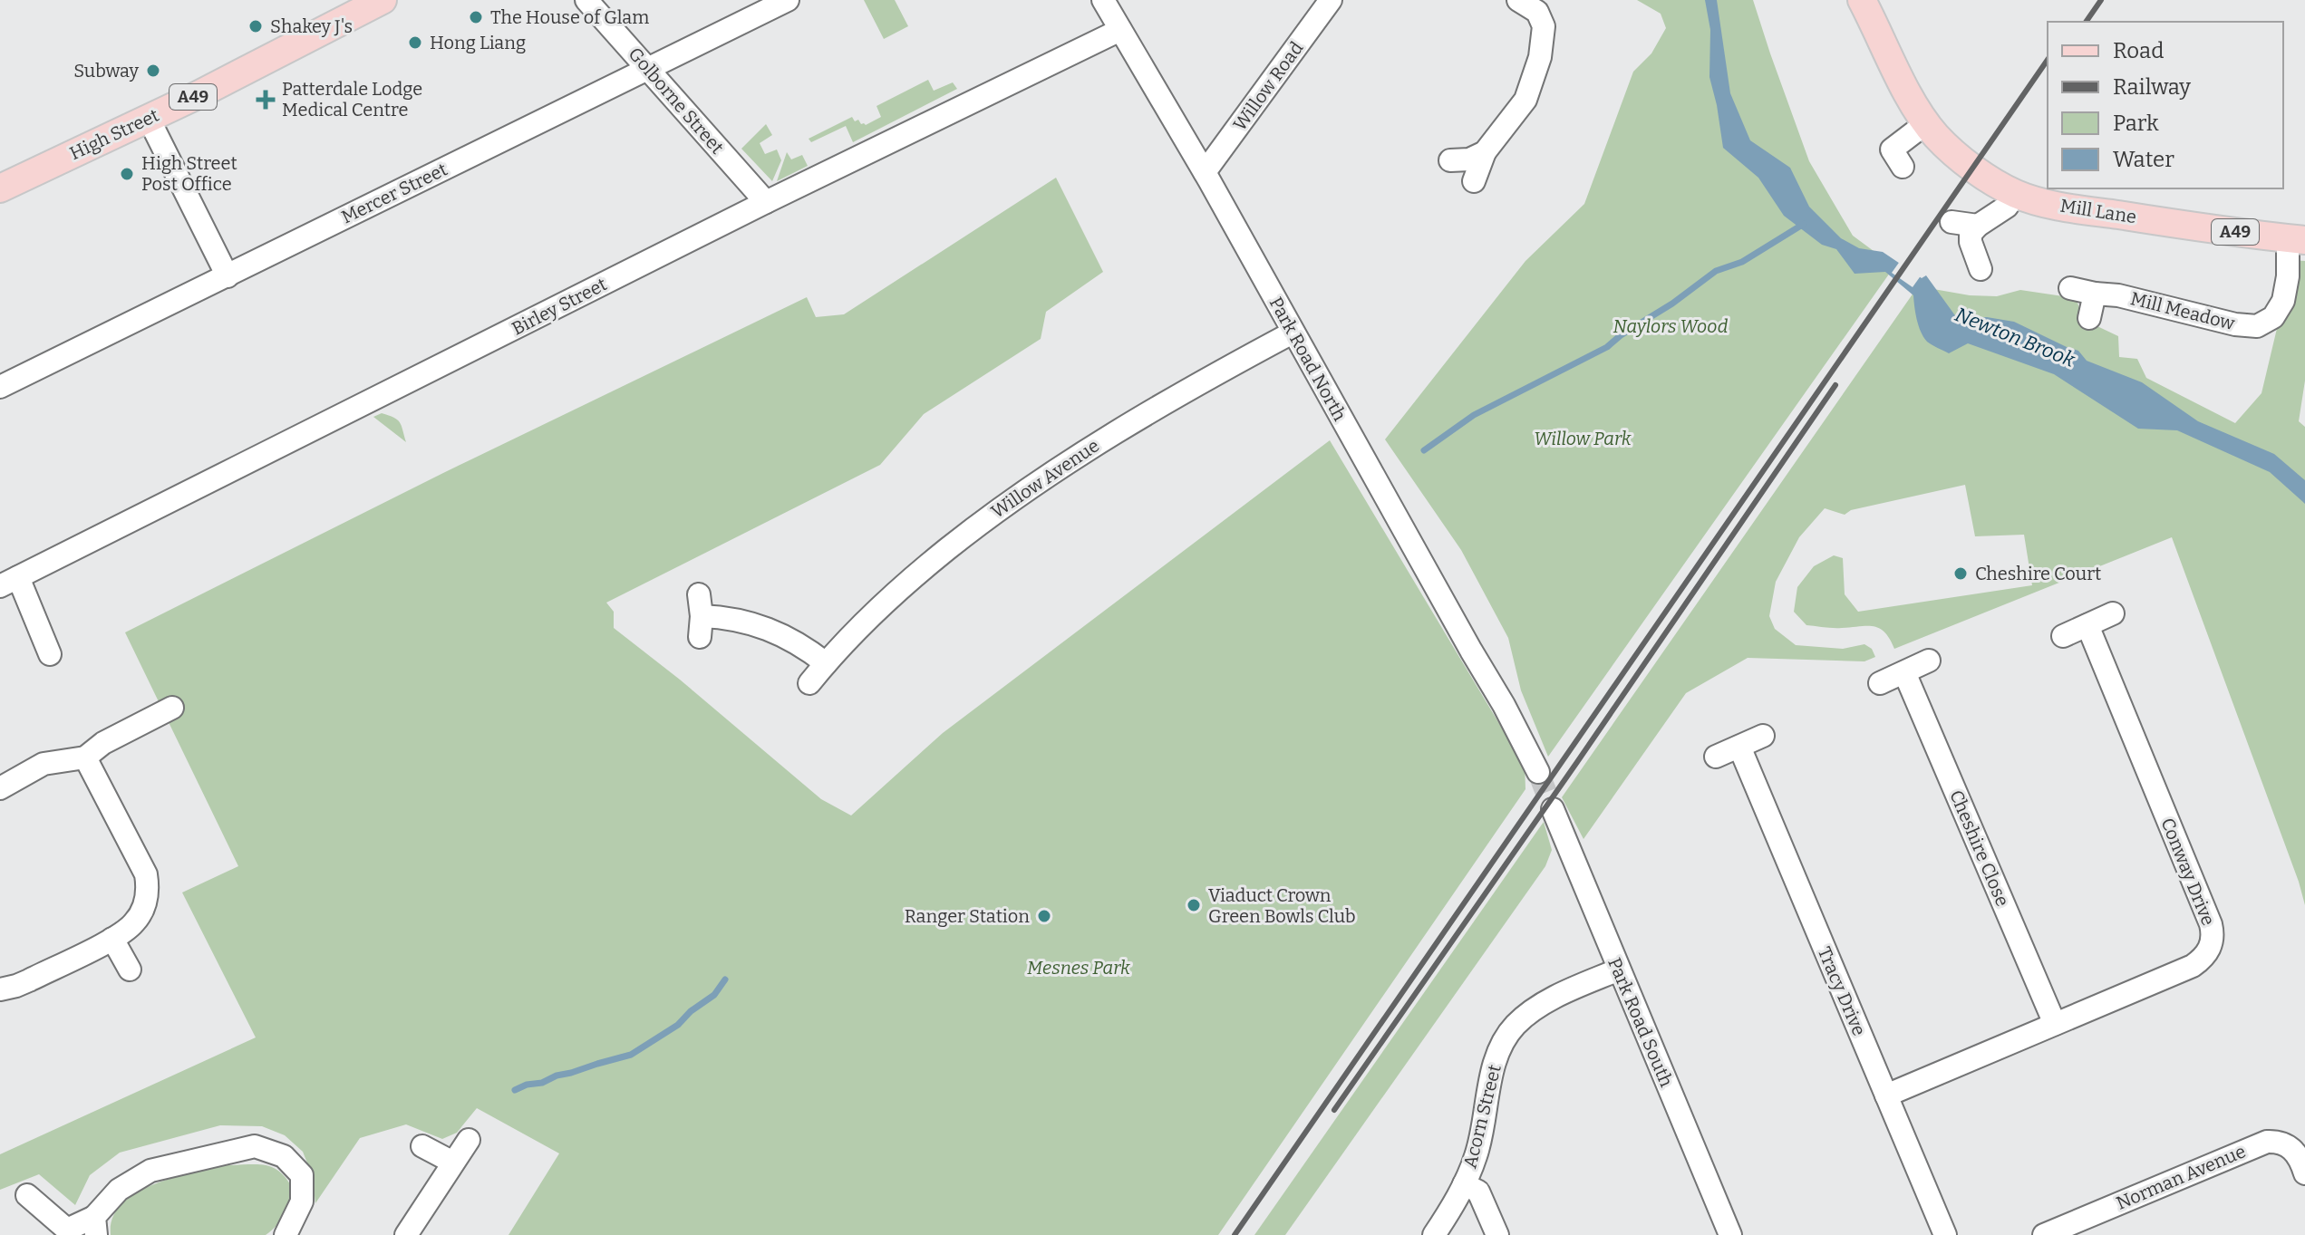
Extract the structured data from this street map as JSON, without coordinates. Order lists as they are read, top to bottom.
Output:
{
  "streets": {
    "main road": ["A49", "High Street", "Mill Lane"],
    "street": [
      "Willow Road",
      "Golborne Street",
      "Mercer Street",
      "Birley Street",
      "Mill Meadow",
      "Park Road North",
      "Willow Avenue",
      "Cheshire Close",
      "Conway Drive",
      "Tracy Drive",
      "Park Road South",
      "Acorn Street",
      "Norman Avenue"
    ]
  },
  "crossings": [
    ["Willow Road", "Park Road North"],
    ["Golborne Street", "Mercer Street"],
    ["Golborne Street", "Birley Street"],
    ["Mill Lane", "Mill Meadow"],
    ["Birley Street", "Park Road North"],
    ["Park Road North", "Willow Avenue"],
    ["Cheshire Close", "Conway Drive"],
    ["Conway Drive", "Tracy Drive"],
    ["Park Road South", "Acorn Street"]
  ],
  "water": ["Newton Brook"],
  "parks": ["Naylors Wood", "Willow Park", "Mesnes Park"],
  "places": {
    "other": [
      "The House of Glam",
      "Shakey J's",
      "Hong Liang",
      "Subway",
      "High Street Post Office",
      "Cheshire Court",
      "Viaduct Crown Green Bowls Club",
      "Ranger Station"
    ],
    "health": ["Patterdale Lodge Medical Centre"]
  },
  "legend": [
    "Road",
    "Railway",
    "Park",
    "Water"
  ]
}
